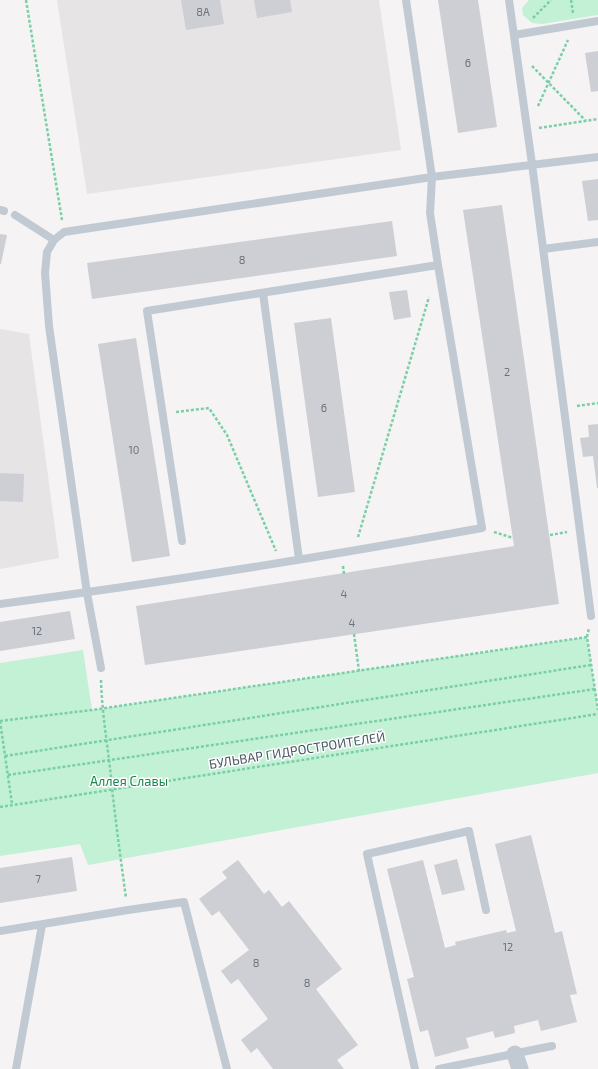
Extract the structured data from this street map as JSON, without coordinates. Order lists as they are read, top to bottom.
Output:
{
  "streets": {
    "path": ["БУЛЬВАР ГИДРОСТРОИТЕЛЕЙ"]
  },
  "parks": ["Аллея Славы"],
  "house_numbers": [
    "8А",
    "6",
    "8",
    "2",
    "6",
    "10",
    "4",
    "4",
    "12",
    "7",
    "12",
    "8",
    "8"
  ]
}
